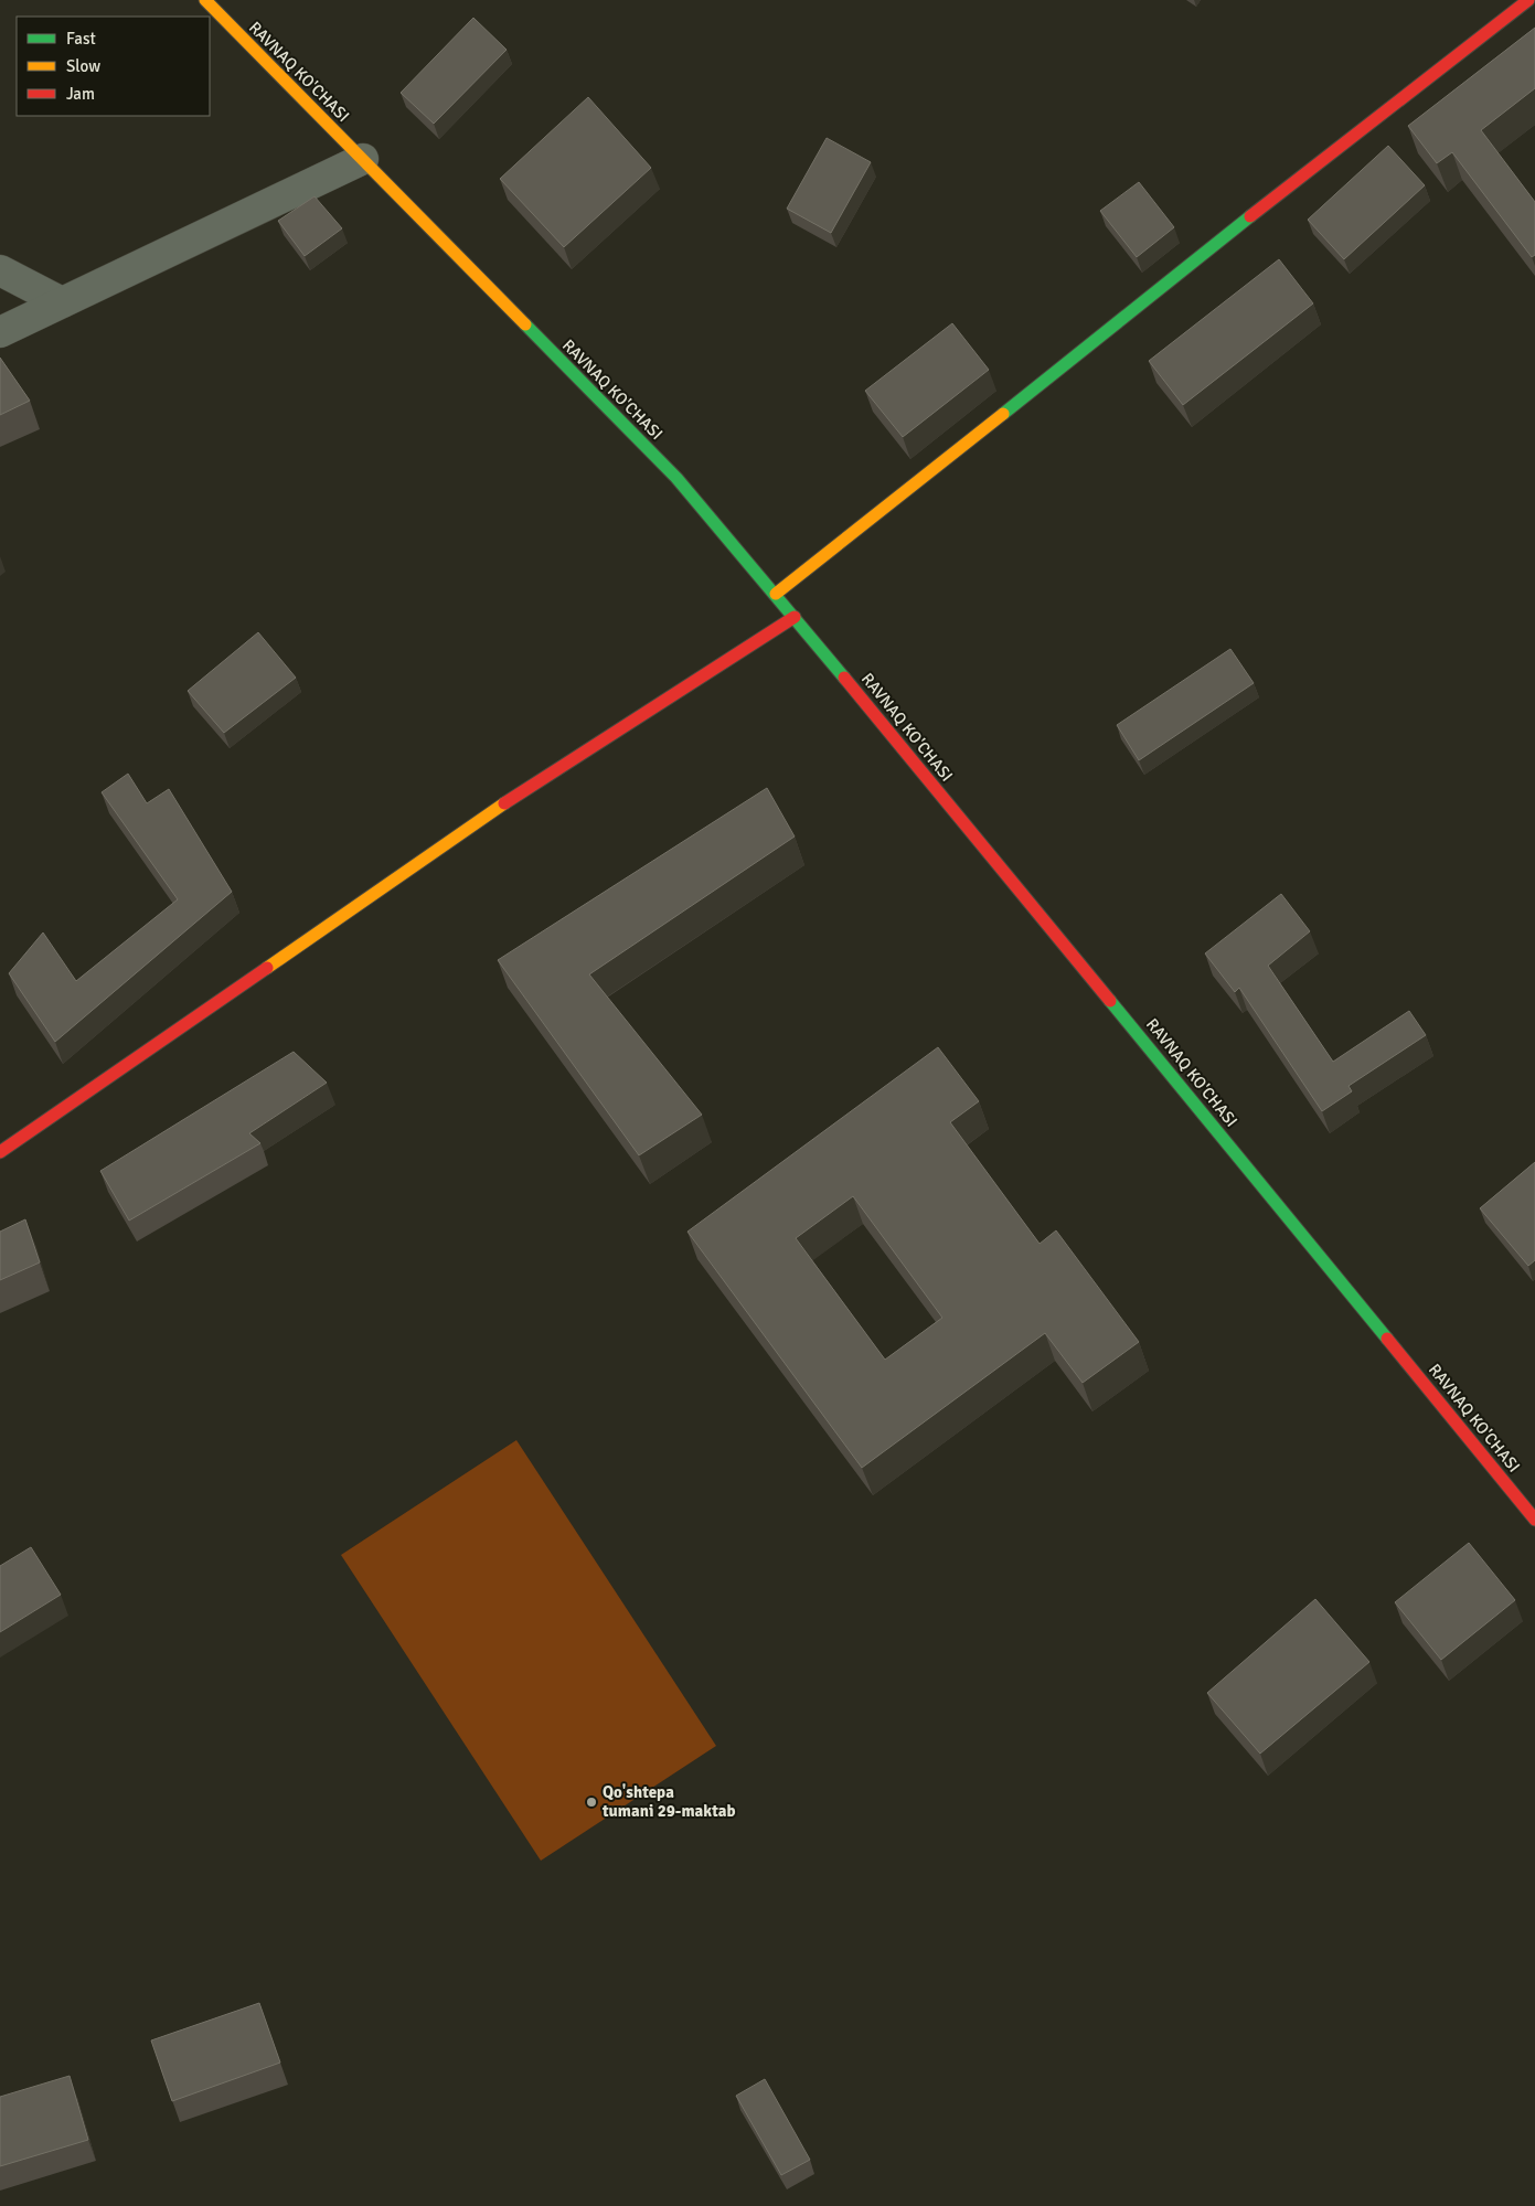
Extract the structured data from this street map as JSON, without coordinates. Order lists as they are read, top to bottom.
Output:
{
  "streets": {
    "street": ["RAVNAQ KO'CHASI"]
  },
  "places": ["Qo'shtepa tumani 29-maktab"],
  "legend": ["Fast", "Slow", "Jam"]
}
